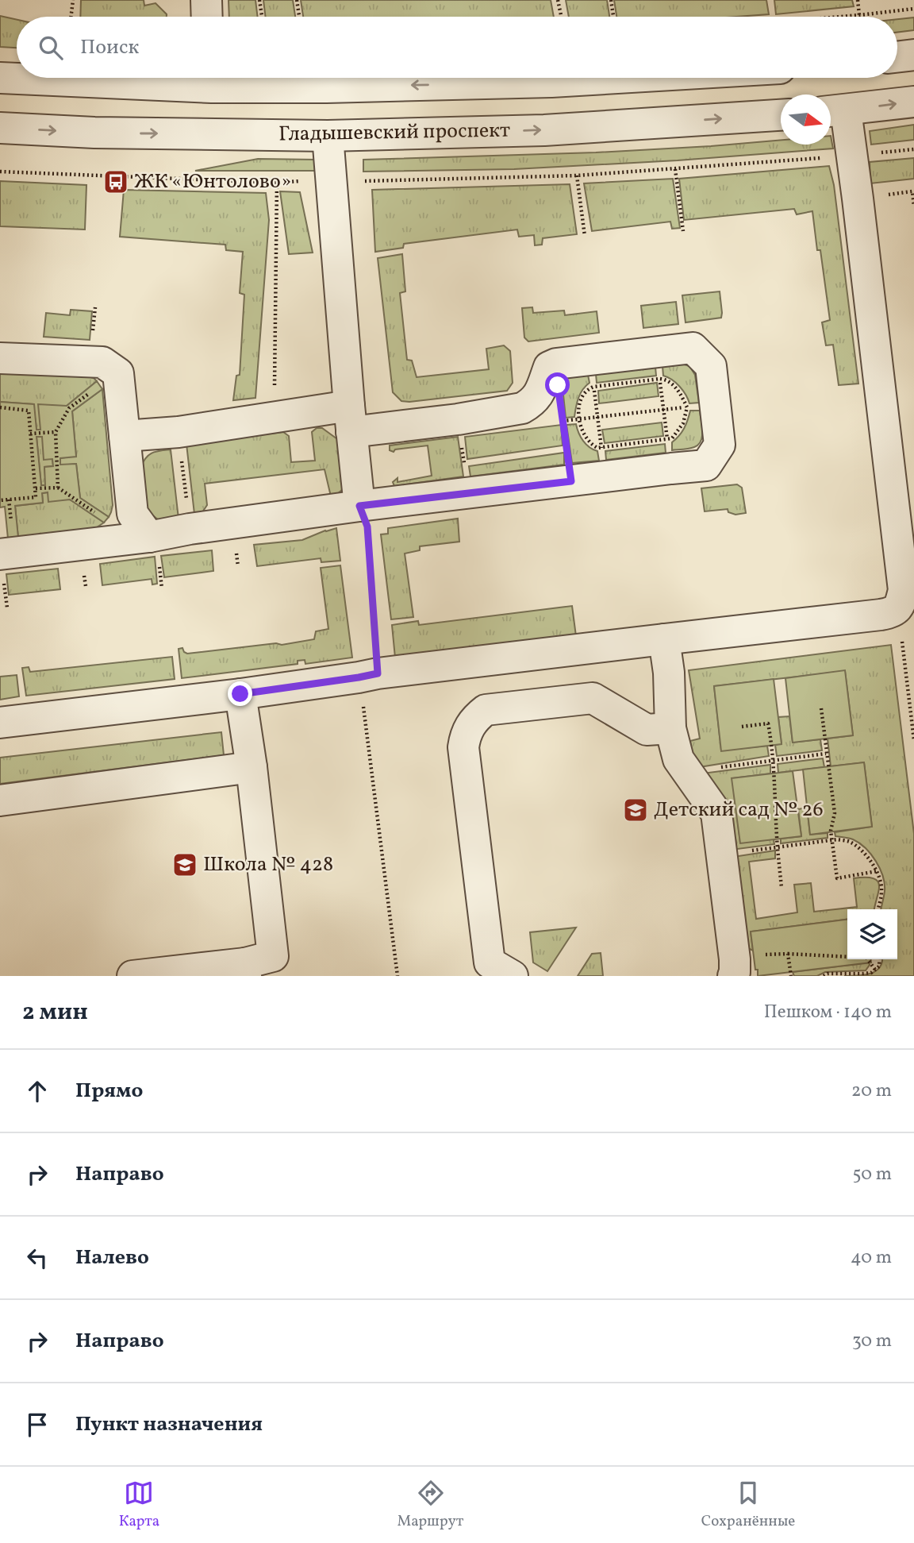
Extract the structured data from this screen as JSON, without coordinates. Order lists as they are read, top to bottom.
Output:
{
  "streets": {
    "street": ["Гладышевский проспект"]
  },
  "places": {
    "bus stop": ["ЖК «Юнтолово»"],
    "school or university": ["Детский сад № 26", "Школа № 428"]
  },
  "north": "right",
  "page": {
    "search": "Поиск",
    "heading": ["2 мин", "Пешком · 140 m"],
    "list": [
      ["Прямо", "20 m"],
      ["Направо", "50 m"],
      ["Налево", "40 m"],
      ["Направо", "30 m"],
      "Пункт назначения"
    ],
    "nav": ["Карта", "Маршрут", "Сохранённые"]
  }
}
